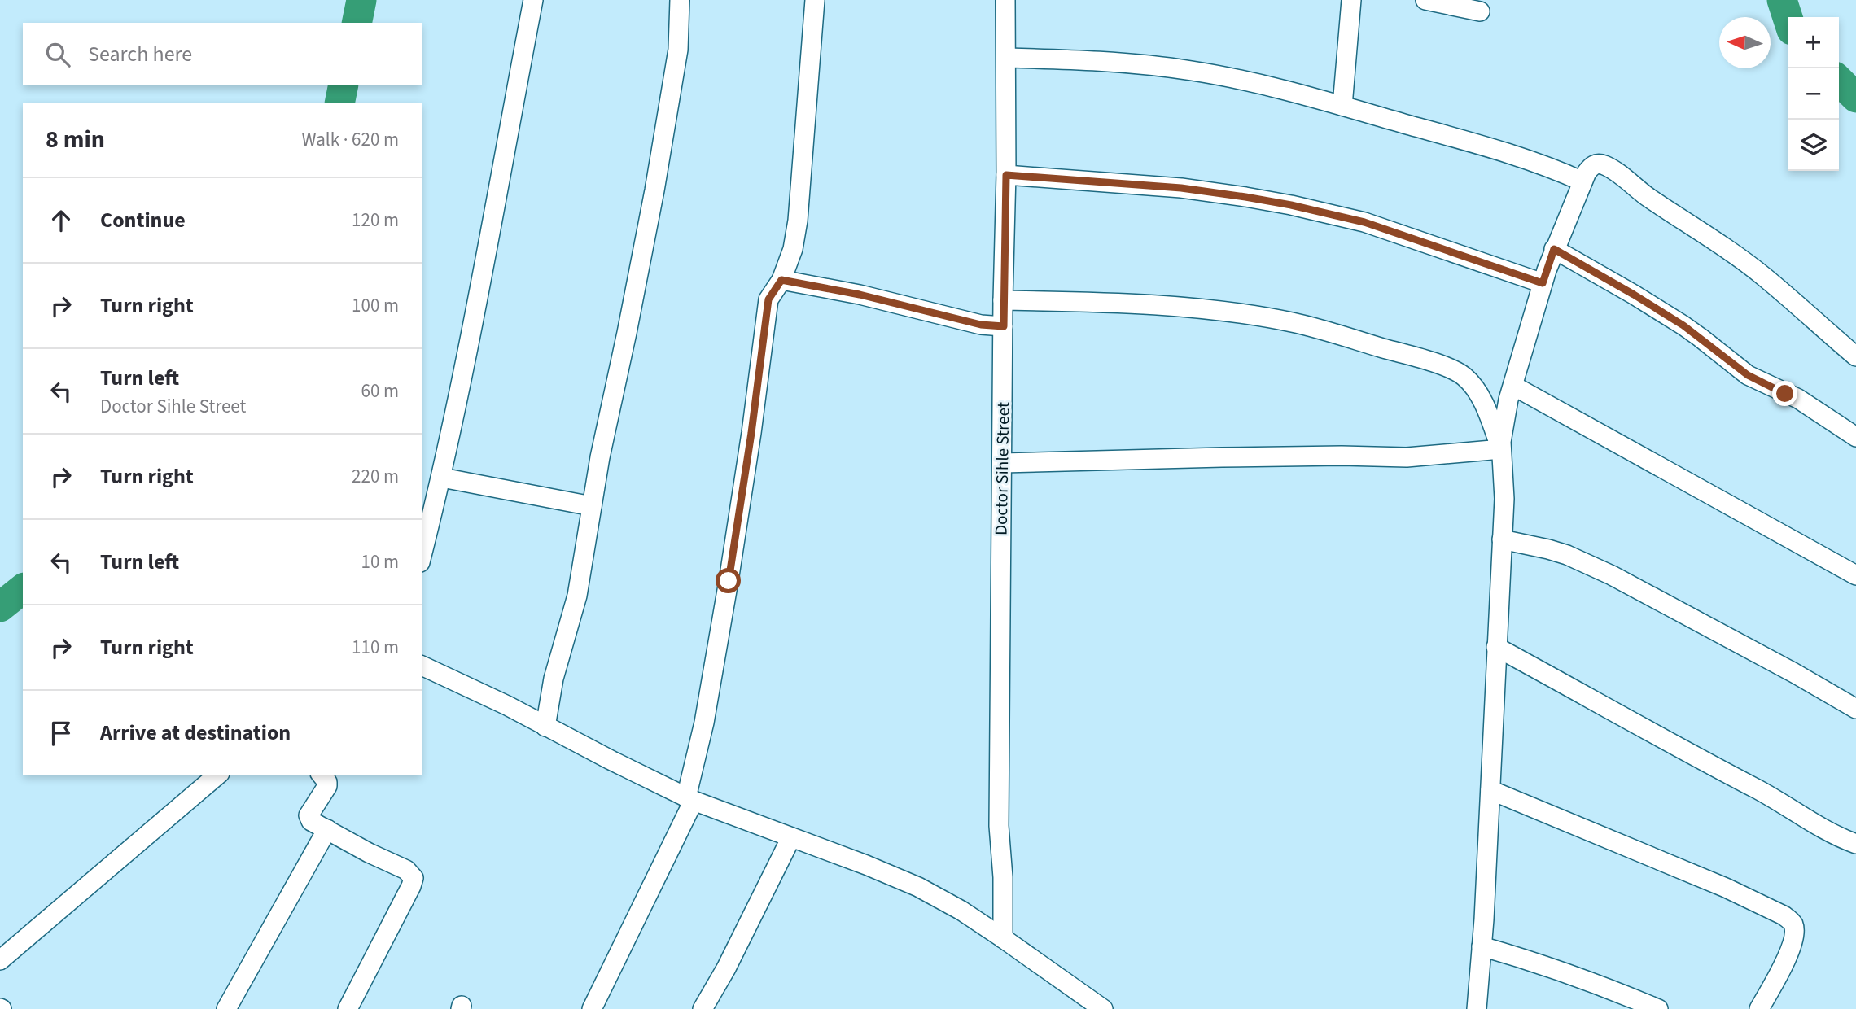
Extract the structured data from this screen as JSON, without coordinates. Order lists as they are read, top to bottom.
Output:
{
  "streets": {
    "street": ["Doctor Sihle Street"]
  },
  "north": "left",
  "page": {
    "map_buttons": ["+", "−"],
    "search": "Search here",
    "heading": ["8 min", "Walk · 620 m"],
    "list": [
      ["Continue", "120 m"],
      ["Turn right", "100 m"],
      ["Turn left", "Doctor Sihle Street", "60 m"],
      ["Turn right", "220 m"],
      ["Turn left", "10 m"],
      ["Turn right", "110 m"],
      "Arrive at destination"
    ]
  }
}
